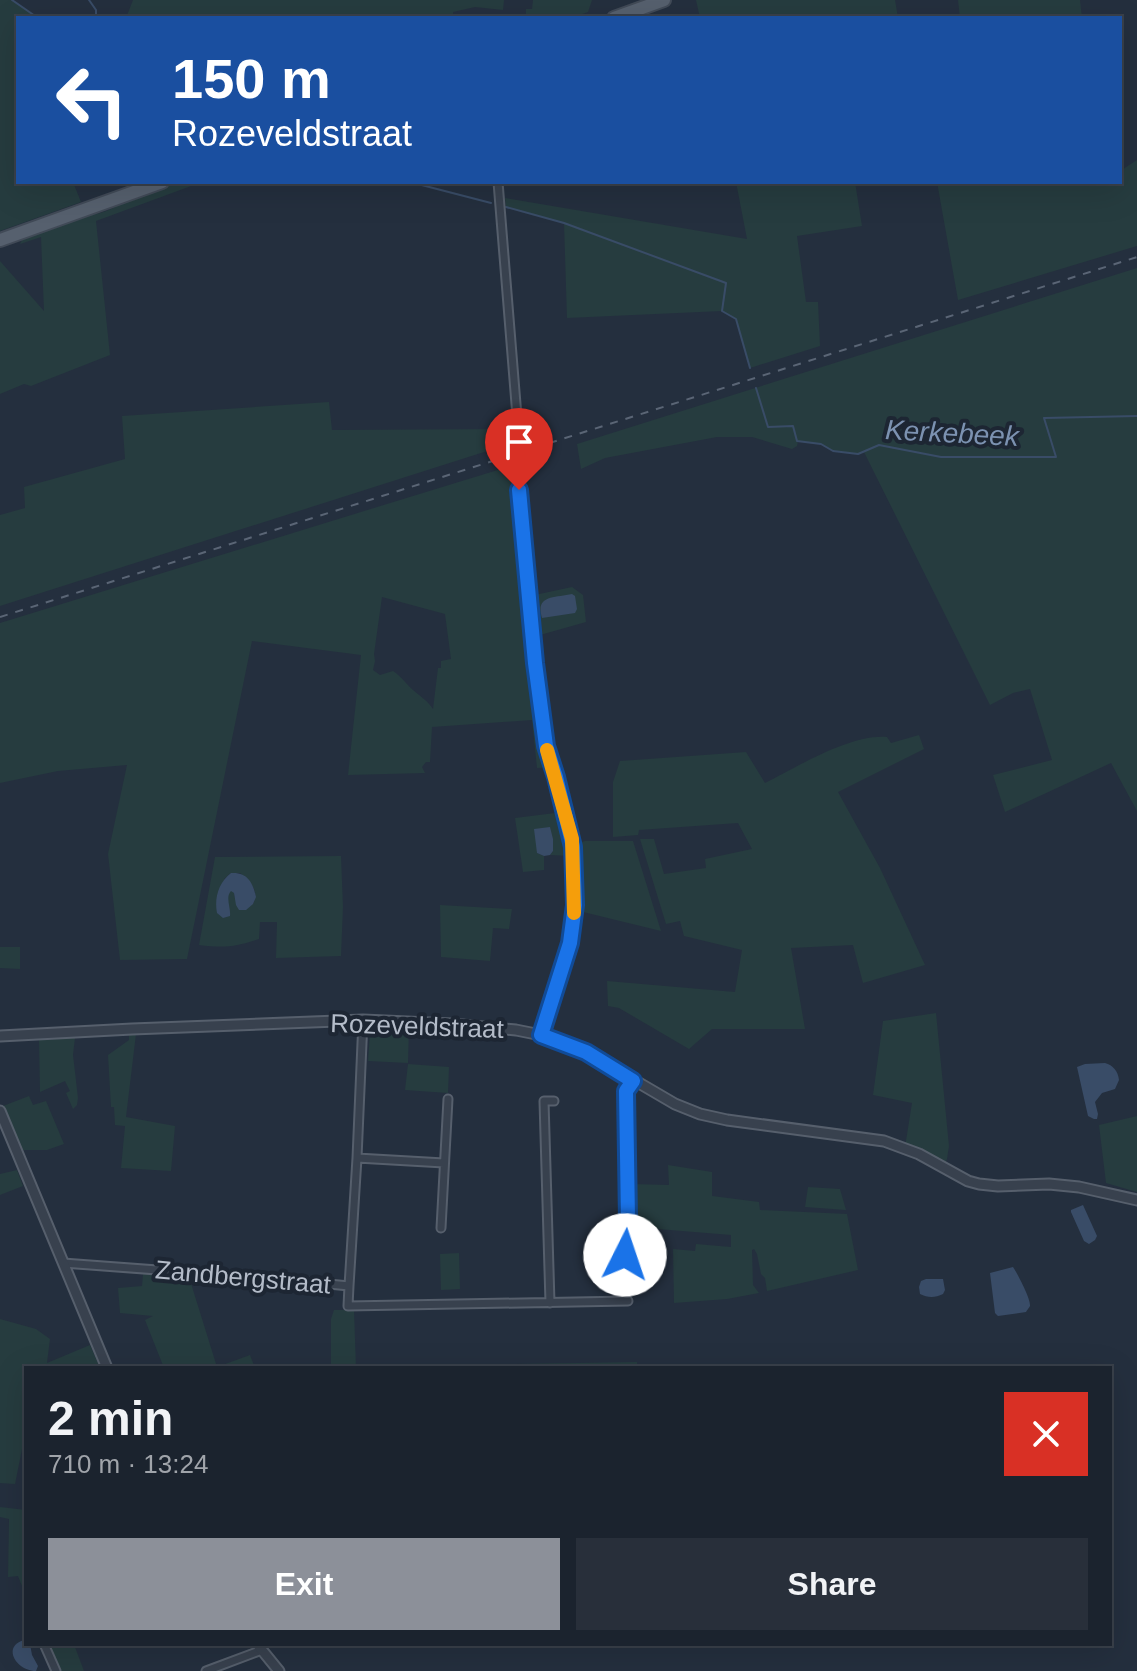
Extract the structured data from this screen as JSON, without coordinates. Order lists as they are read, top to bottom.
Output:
{
  "streets": {
    "street": ["Rozeveldstraat", "Zandbergstraat"]
  },
  "crossings": [
    ["Rozeveldstraat", "Zandbergstraat"]
  ],
  "water": ["Kerkebeek"],
  "page": {
    "turn": ["150 m", "Rozeveldstraat"],
    "heading": ["2 min", "710 m · 13:24"],
    "buttons": ["Exit", "Share"]
  }
}
